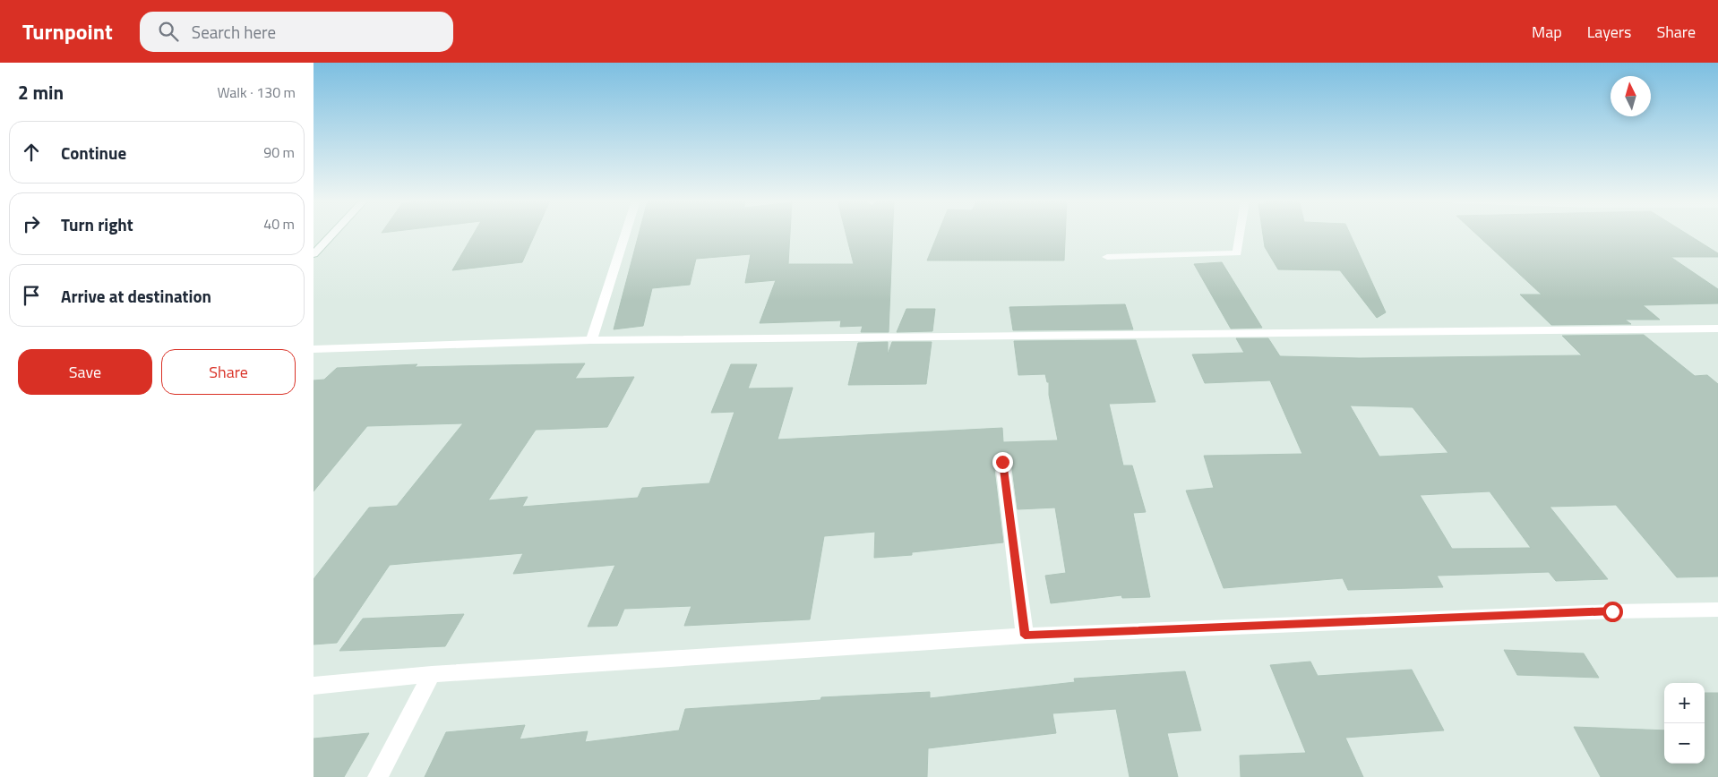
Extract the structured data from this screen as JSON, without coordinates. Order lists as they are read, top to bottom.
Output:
{
  "north": "top",
  "page": {
    "header": "Turnpoint",
    "search": "Search here",
    "nav": ["Map", "Layers", "Share"],
    "heading": ["2 min", "Walk · 130 m"],
    "list": [
      ["Continue", "90 m"],
      ["Turn right", "40 m"],
      "Arrive at destination"
    ],
    "buttons": ["Save", "Share"],
    "map_buttons": ["+", "−"]
  }
}
